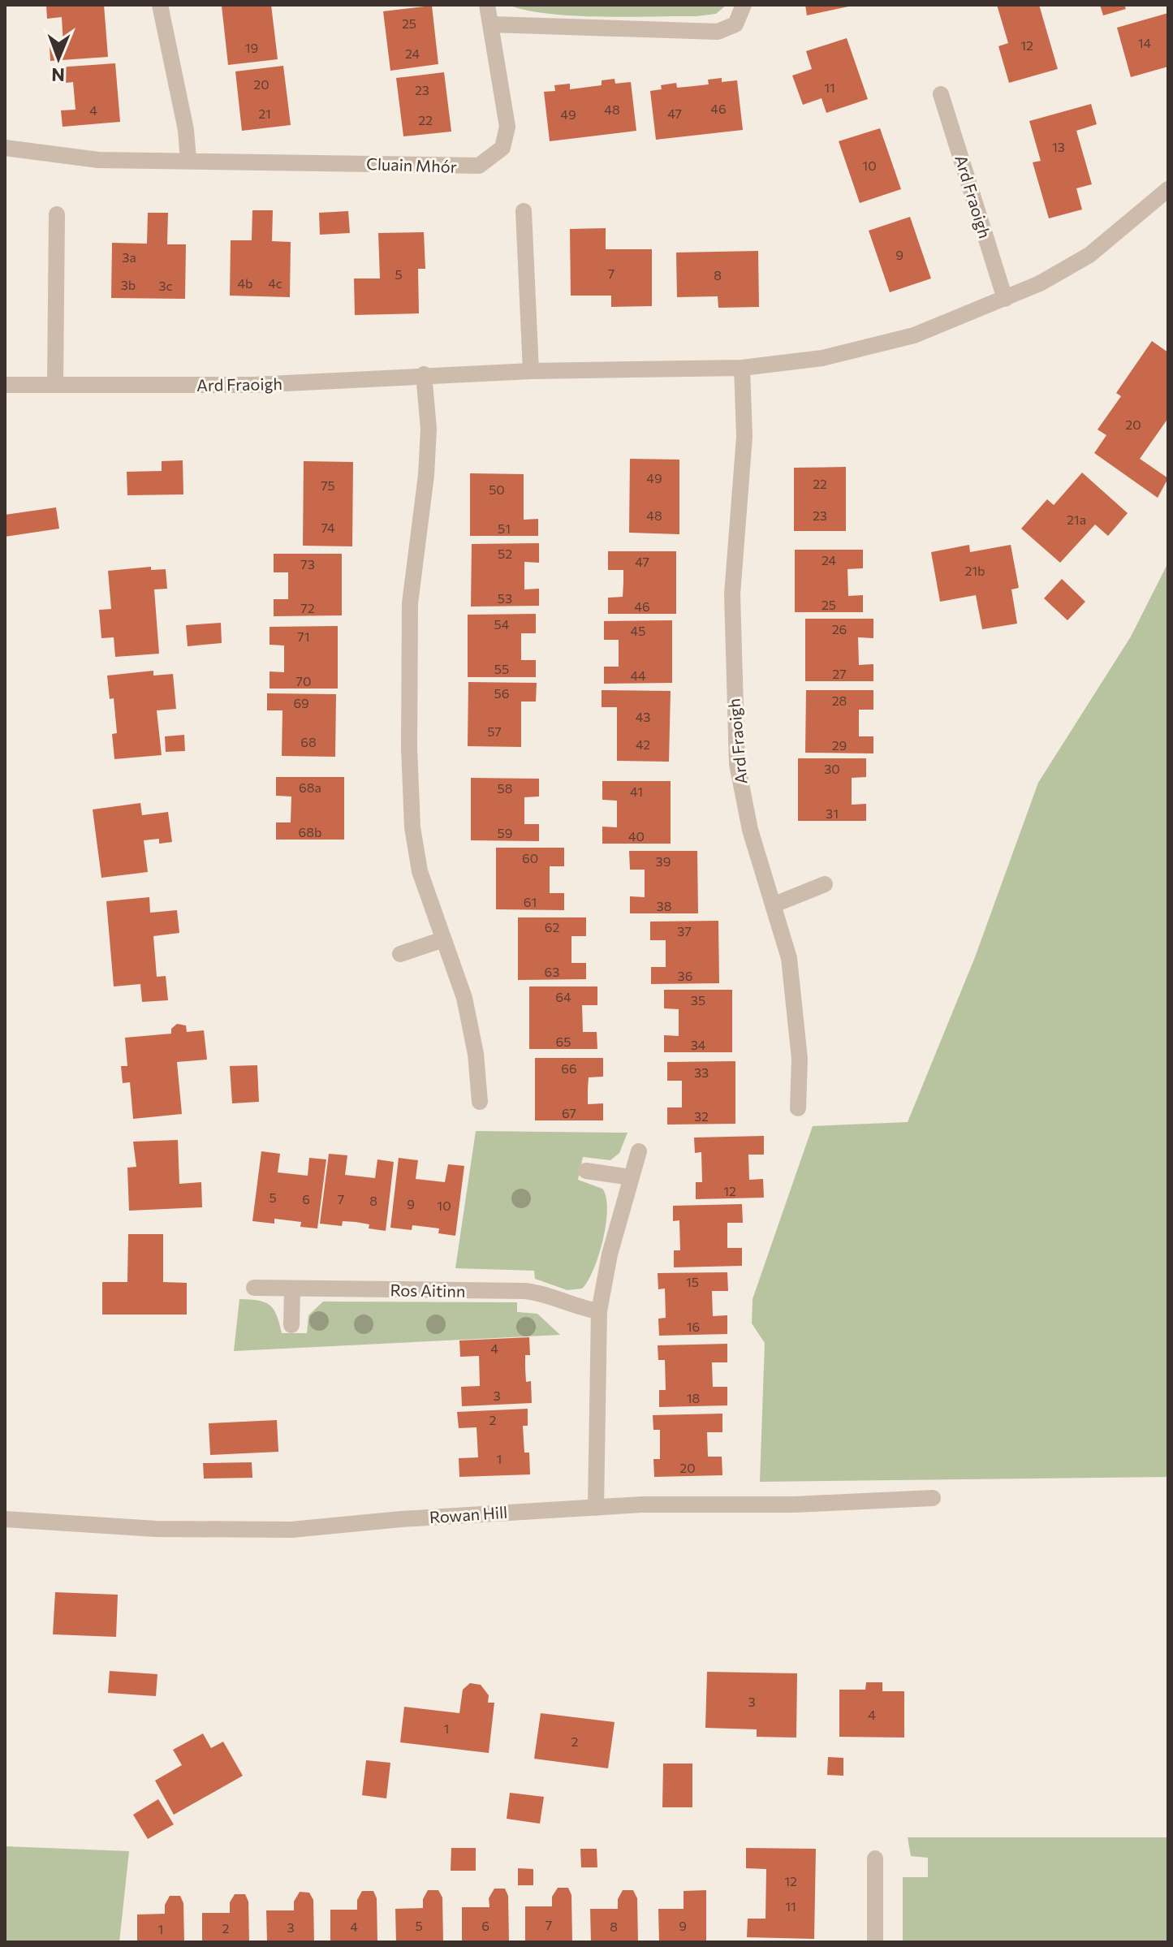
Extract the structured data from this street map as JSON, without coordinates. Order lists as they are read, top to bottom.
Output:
{
  "streets": {
    "street": [
      "Cluain Mhór",
      "Ard Fraoigh",
      "Ros Aitinn",
      "Rowan Hill"
    ]
  },
  "house_numbers": [
    "25",
    "14",
    "12",
    "19",
    "24",
    "20",
    "11",
    "23",
    "46",
    "48",
    "4",
    "21",
    "47",
    "49",
    "22",
    "13",
    "10",
    "9",
    "3a",
    "7",
    "5",
    "8",
    "4b",
    "4c",
    "3b",
    "3c",
    "20",
    "49",
    "22",
    "75",
    "50",
    "48",
    "23",
    "21a",
    "74",
    "51",
    "52",
    "24",
    "47",
    "73",
    "21b",
    "53",
    "25",
    "46",
    "72",
    "54",
    "26",
    "45",
    "71",
    "55",
    "27",
    "44",
    "70",
    "56",
    "28",
    "69",
    "43",
    "57",
    "68",
    "42",
    "29",
    "30",
    "68a",
    "58",
    "41",
    "31",
    "68b",
    "59",
    "40",
    "60",
    "39",
    "61",
    "38",
    "62",
    "37",
    "63",
    "36",
    "64",
    "35",
    "65",
    "34",
    "66",
    "33",
    "67",
    "32",
    "12",
    "5",
    "6",
    "7",
    "8",
    "9",
    "10",
    "15",
    "16",
    "4",
    "3",
    "18",
    "2",
    "1",
    "20",
    "3",
    "4",
    "1",
    "2",
    "12",
    "11",
    "7",
    "5",
    "6",
    "9",
    "4",
    "8",
    "3",
    "2",
    "1"
  ],
  "north": "bottom"
}
